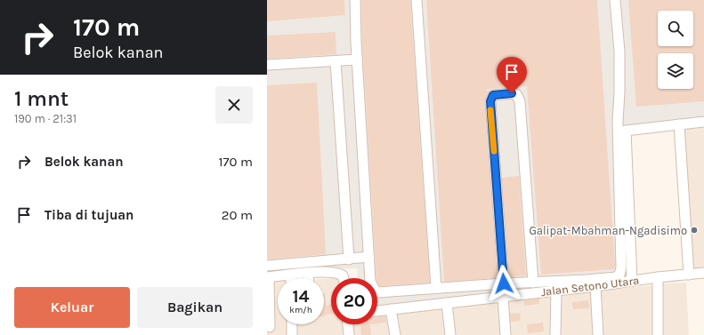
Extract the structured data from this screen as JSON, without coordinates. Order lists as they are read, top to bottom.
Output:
{
  "streets": {
    "street": ["Jalan Setono Utara"]
  },
  "places": ["Galipat-Mbahman-Ngadisimo"],
  "page": {
    "turn": ["170 m", "Belok kanan"],
    "heading": ["1 mnt", "190 m · 21:31"],
    "list": [
      {
        "name": "Belok kanan",
        "value": "170 m"
      },
      {
        "name": "Tiba di tujuan",
        "value": "20 m"
      }
    ],
    "speed": "14 km/h",
    "limit": "20",
    "buttons": ["Keluar", "Bagikan"]
  }
}
